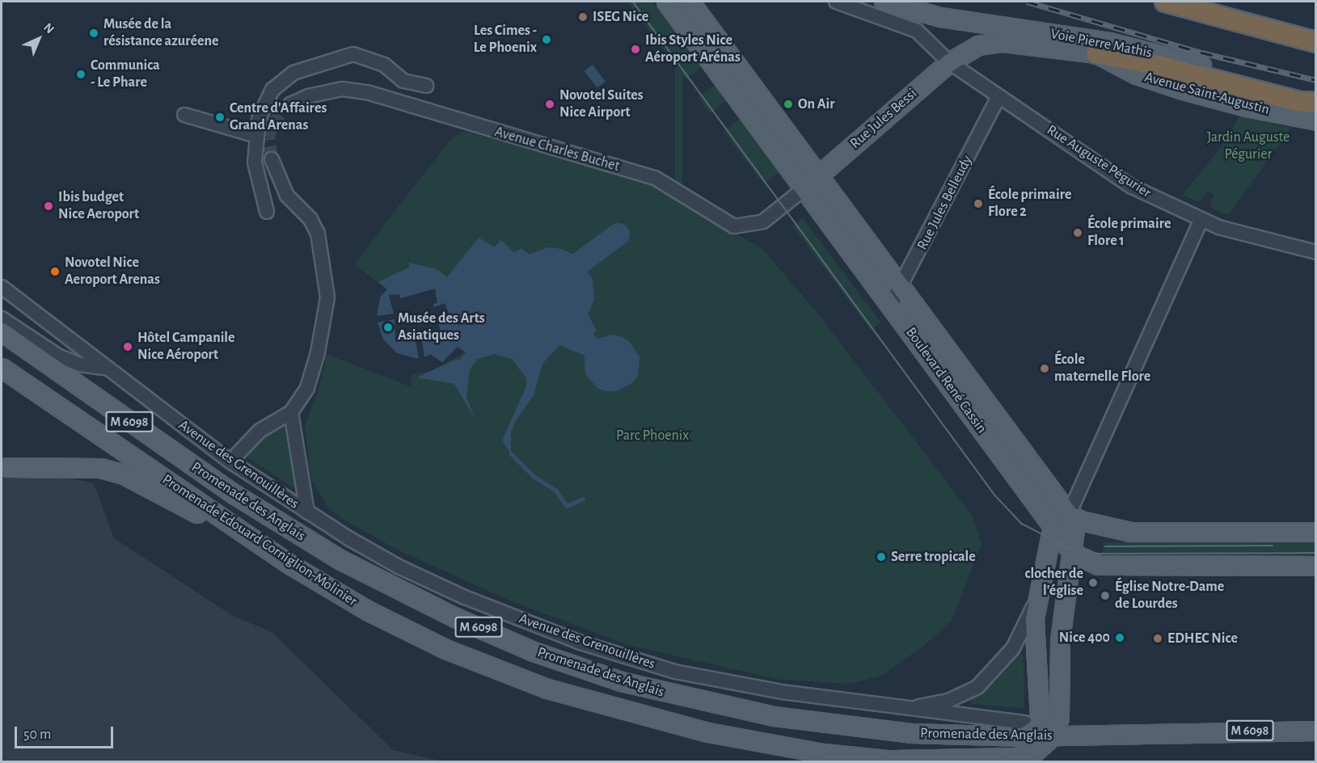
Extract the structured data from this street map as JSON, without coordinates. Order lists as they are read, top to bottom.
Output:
{
  "streets": {
    "highway": ["Voie Pierre Mathis"],
    "main road": [
      "Avenue Saint-Augustin",
      "Rue Jules Bessi",
      "Boulevard René Cassin",
      "M 6098",
      "Avenue des Grenouillères",
      "Promenade des Anglais",
      "Promenade Edouard Corniglion-Molinier"
    ],
    "street": ["Avenue Charles Buchet", "Rue Auguste Pégurier", "Rue Jules Belleudy"]
  },
  "crossings": [
    ["Avenue Saint-Augustin", "Rue Jules Bessi"],
    ["Avenue Saint-Augustin", "Rue Auguste Pégurier"],
    ["Rue Jules Bessi", "Avenue Charles Buchet"],
    ["Rue Jules Bessi", "Rue Auguste Pégurier"],
    ["Rue Jules Bessi", "Boulevard René Cassin"],
    ["Avenue Charles Buchet", "Boulevard René Cassin"],
    ["Rue Auguste Pégurier", "Rue Jules Belleudy"],
    ["Rue Jules Belleudy", "Boulevard René Cassin"],
    ["Boulevard René Cassin", "Avenue des Grenouillères"],
    ["Avenue des Grenouillères", "Promenade des Anglais"]
  ],
  "parks": ["Jardin Auguste Pégurier", "Parc Phoenix"],
  "places": [
    "ISEG Nice",
    "Musée de la résistance azuréene",
    "Les Cimes - Le Phoenix",
    "Ibis Styles Nice Aéroport Arénas",
    "Communica - Le Phare",
    "Novotel Suites Nice Airport",
    "On Air",
    "Centre d'Affaires Grand Arenas",
    "École primaire Flore 2",
    "Ibis budget Nice Aeroport",
    "École primaire Flore 1",
    "Novotel Nice Aeroport Arenas",
    "Musée des Arts Asiatiques",
    "Hôtel Campanile Nice Aéroport",
    "École maternelle Flore",
    "Serre tropicale",
    "clocher de l'église",
    "Église Notre-Dame de Lourdes",
    "Nice 400",
    "EDHEC Nice"
  ],
  "scale_bar": "50 m",
  "north": "top right"
}
